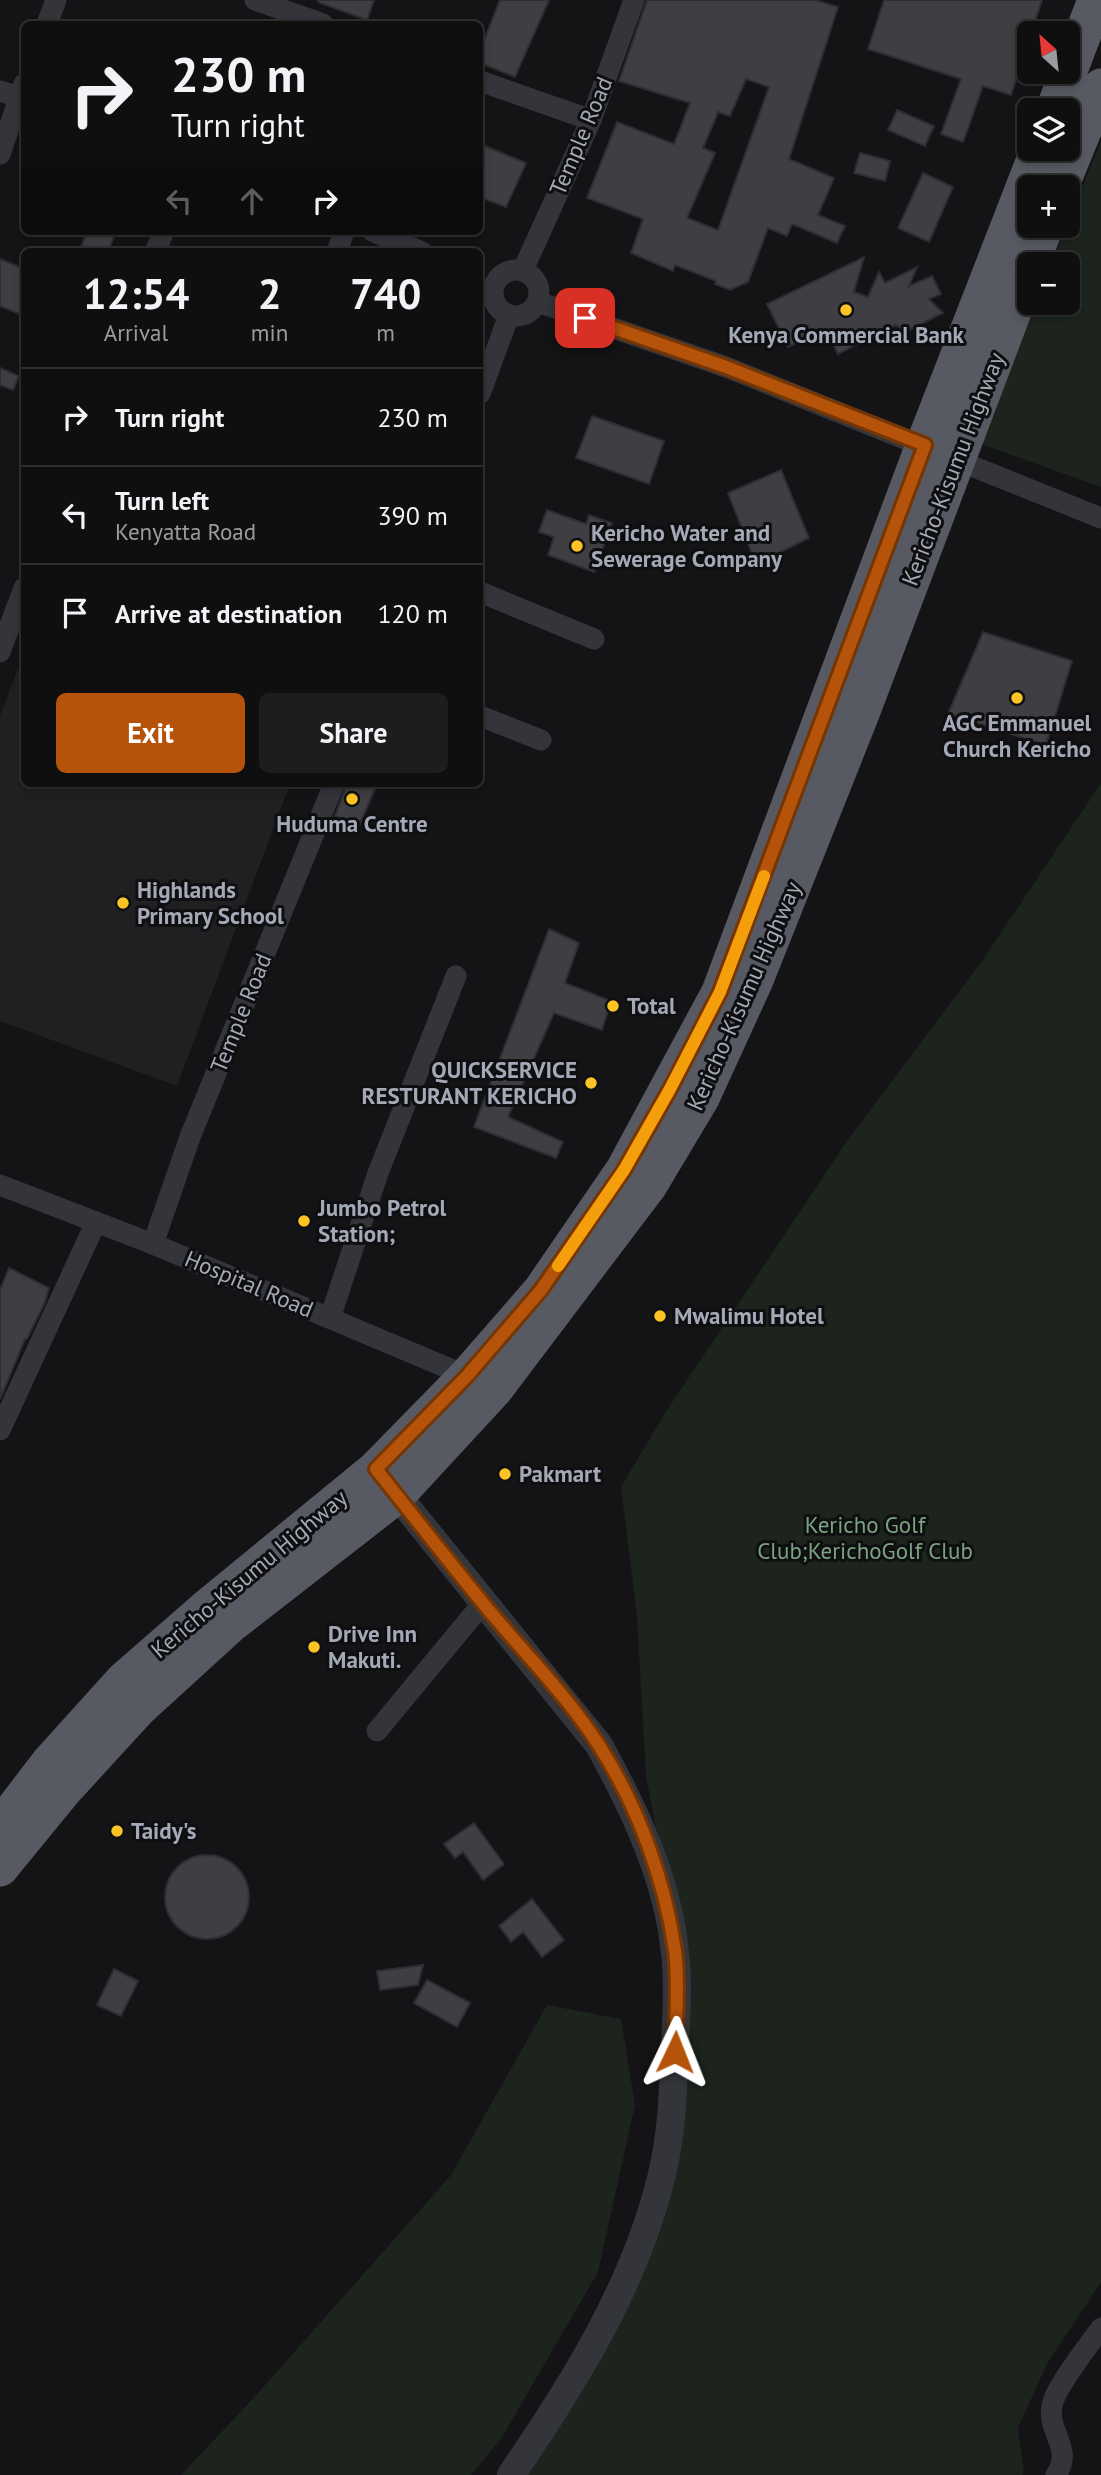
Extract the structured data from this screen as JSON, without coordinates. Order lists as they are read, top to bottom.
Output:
{
  "streets": {
    "highway": ["Kericho-Kisumu Highway"],
    "street": ["Temple Road", "Hospital Road"]
  },
  "crossings": [
    ["Temple Road", "Hospital Road"],
    ["Kericho-Kisumu Highway", "Hospital Road"]
  ],
  "parks": ["Kericho Golf Club;KerichoGolf Club"],
  "places": [
    "Kenya Commercial Bank",
    "Kericho Water and Sewerage Company",
    "AGC Emmanuel Church Kericho",
    "Huduma Centre",
    "Highlands Primary School",
    "Total",
    "QUICKSERVICE RESTURANT KERICHO",
    "Jumbo Petrol Station;",
    "Mwalimu Hotel",
    "Pakmart",
    "Drive Inn Makuti.",
    "Taidy's"
  ],
  "north": "top left",
  "page": {
    "map_buttons": ["+", "−"],
    "turn": ["230 m", "Turn right"],
    "eta": [
      "12:54",
      "Arrival",
      "2",
      "min",
      "740",
      "m"
    ],
    "list": [
      {
        "name": "Turn right",
        "value": "230 m"
      },
      {
        "name": "Turn left",
        "note": "Kenyatta Road",
        "value": "390 m"
      },
      {
        "name": "Arrive at destination",
        "value": "120 m"
      }
    ],
    "buttons": ["Exit", "Share"]
  }
}
